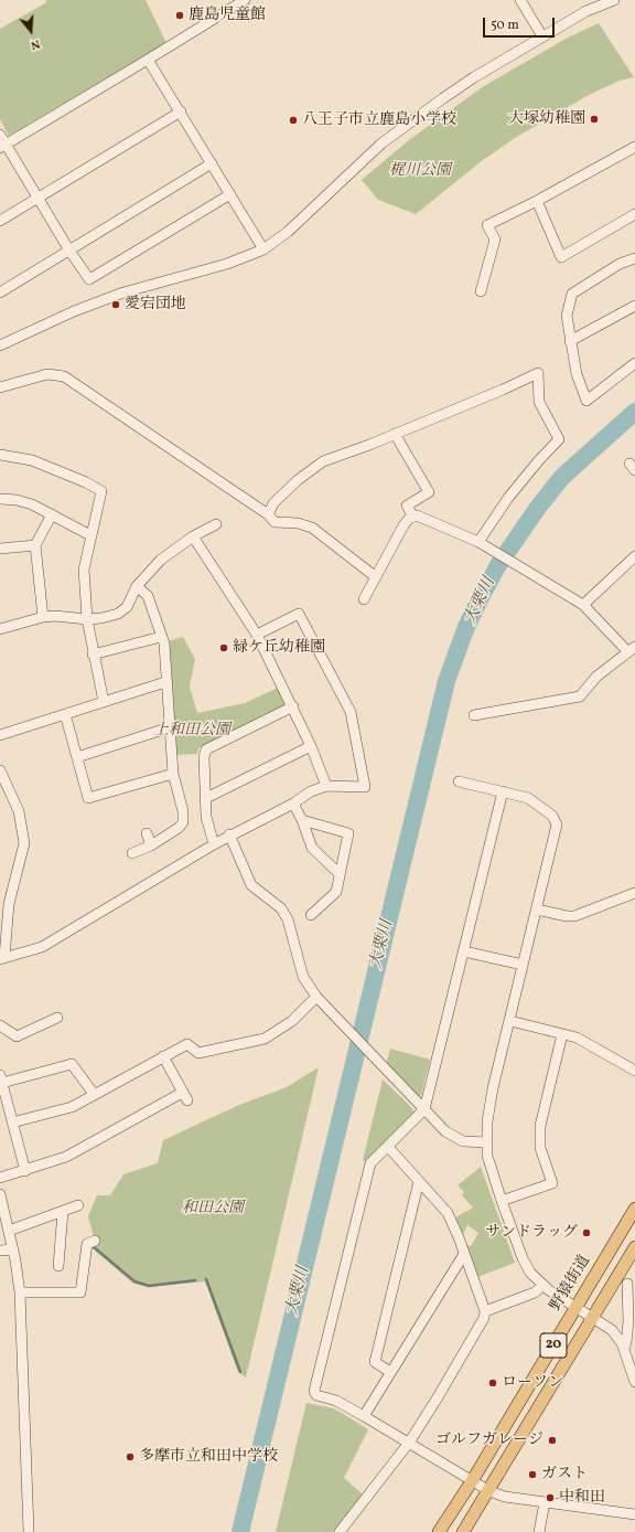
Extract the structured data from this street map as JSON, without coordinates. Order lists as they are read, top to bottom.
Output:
{
  "streets": {
    "main road": ["野猿街道", "20"]
  },
  "water": ["大栗川"],
  "parks": ["梶川公園", "上和田公園", "和田公園"],
  "places": [
    "鹿島児童館",
    "大塚幼稚園",
    "八王子市立鹿島小学校",
    "愛宕団地",
    "緑ケ丘幼稚園",
    "サンドラッグ",
    "ローソン",
    "ゴルフガレージ",
    "多摩市立和田中学校",
    "ガスト",
    "中和田"
  ],
  "scale_bar": "50 m",
  "north": "bottom"
}
